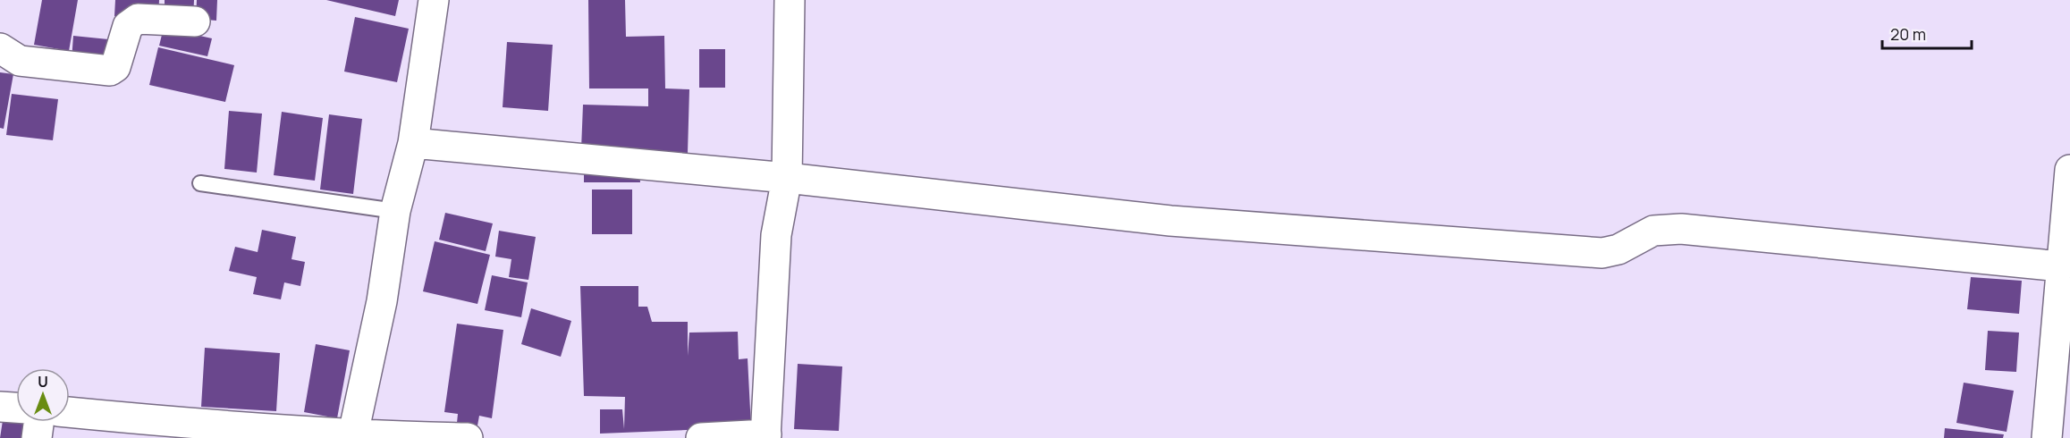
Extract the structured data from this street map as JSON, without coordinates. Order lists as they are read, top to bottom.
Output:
{
  "scale_bar": "20 m",
  "north": "top"
}
